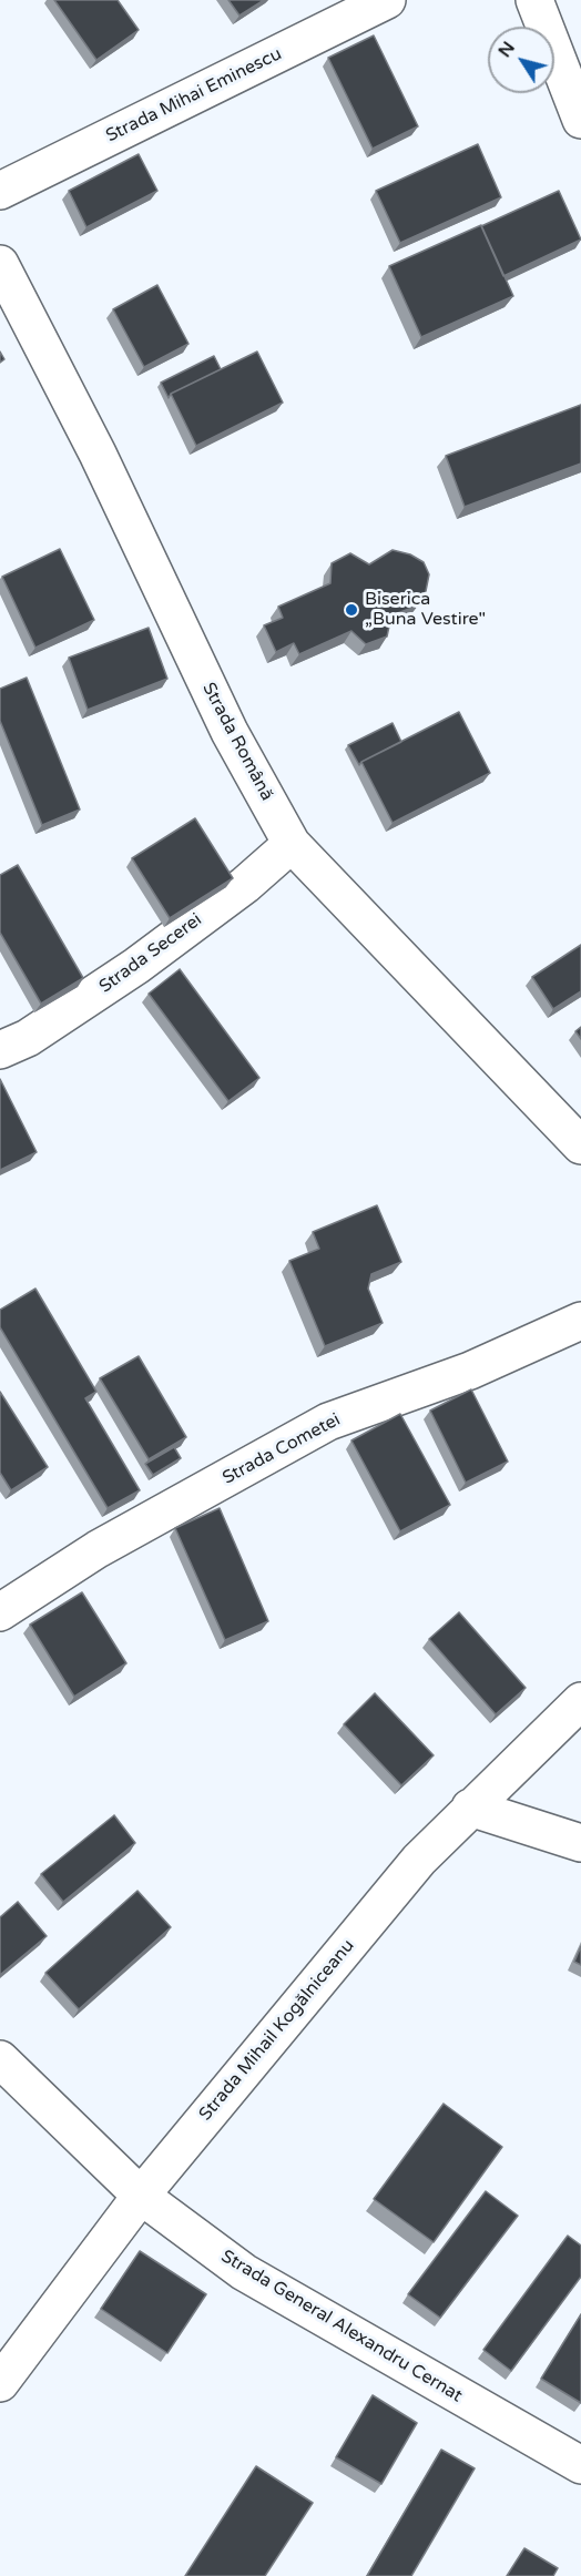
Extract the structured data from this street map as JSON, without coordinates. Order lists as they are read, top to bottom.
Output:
{
  "streets": {
    "street": [
      "Strada Mihai Eminescu",
      "Strada Română",
      "Strada Secerei",
      "Strada Cometei",
      "Strada Mihail Kogălniceanu",
      "Strada General Alexandru Cernat"
    ]
  },
  "crossings": [
    ["Strada Română", "Strada Secerei"],
    ["Strada Mihail Kogălniceanu", "Strada General Alexandru Cernat"]
  ],
  "places": ["Biserica „Buna Vestire\""],
  "north": "top left"
}
